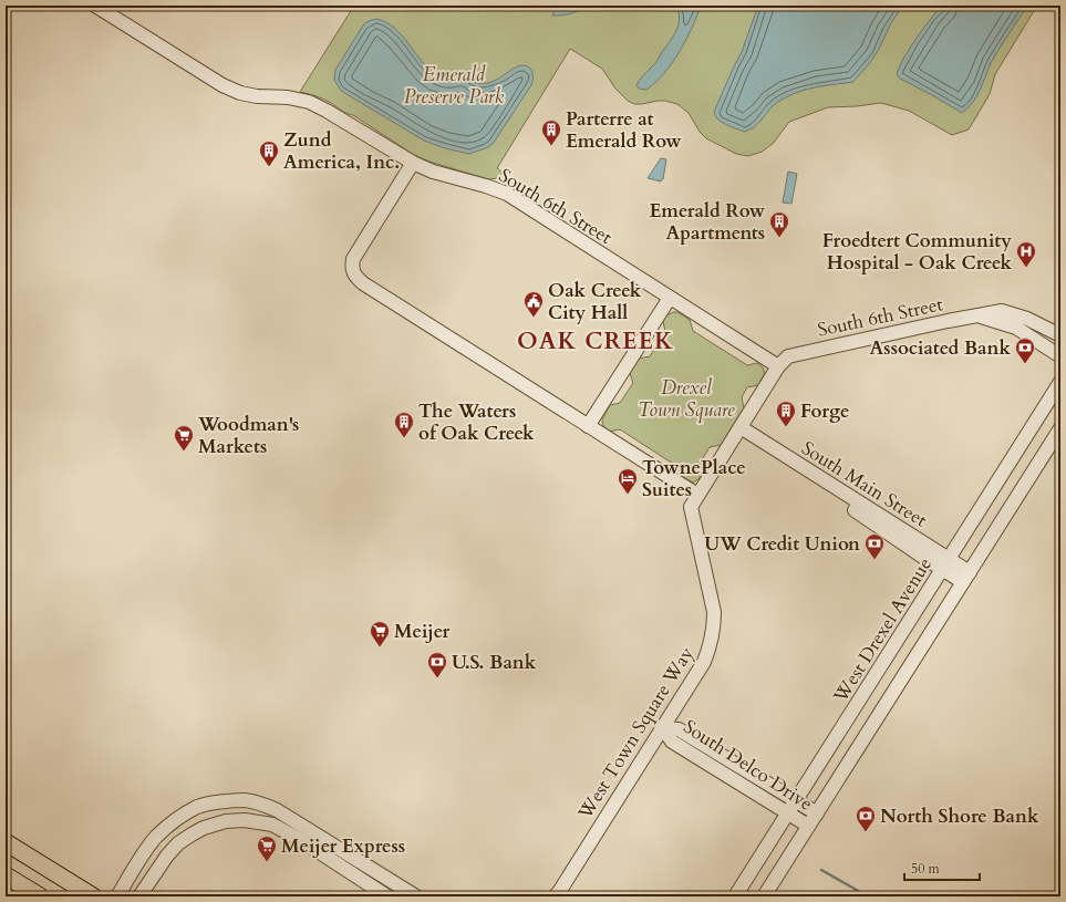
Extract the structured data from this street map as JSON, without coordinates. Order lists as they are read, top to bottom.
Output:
{
  "streets": {
    "street": [
      "South 6th Street",
      "South Main Street",
      "West Drexel Avenue",
      "West Town Square Way",
      "South Delco Drive"
    ]
  },
  "crossings": [
    ["South 6th Street", "West Town Square Way"],
    ["South Main Street", "West Drexel Avenue"],
    ["South Main Street", "West Town Square Way"],
    ["West Drexel Avenue", "South Delco Drive"],
    ["West Town Square Way", "South Delco Drive"]
  ],
  "districts": ["OAK CREEK"],
  "parks": ["Emerald Preserve Park", "Drexel Town Square"],
  "places": {
    "building": [
      "Parterre at Emerald Row",
      "Zund America, Inc.",
      "Emerald Row Apartments",
      "Forge",
      "The Waters of Oak Creek"
    ],
    "hospital": ["Froedtert Community Hospital - Oak Creek"],
    "public building": ["Oak Creek City Hall"],
    "bank": [
      "Associated Bank",
      "UW Credit Union",
      "U.S. Bank",
      "North Shore Bank"
    ],
    "supermarket": ["Woodman's Markets", "Meijer", "Meijer Express"],
    "hotel": ["TownePlace Suites"]
  },
  "scale_bar": "50 m"
}
